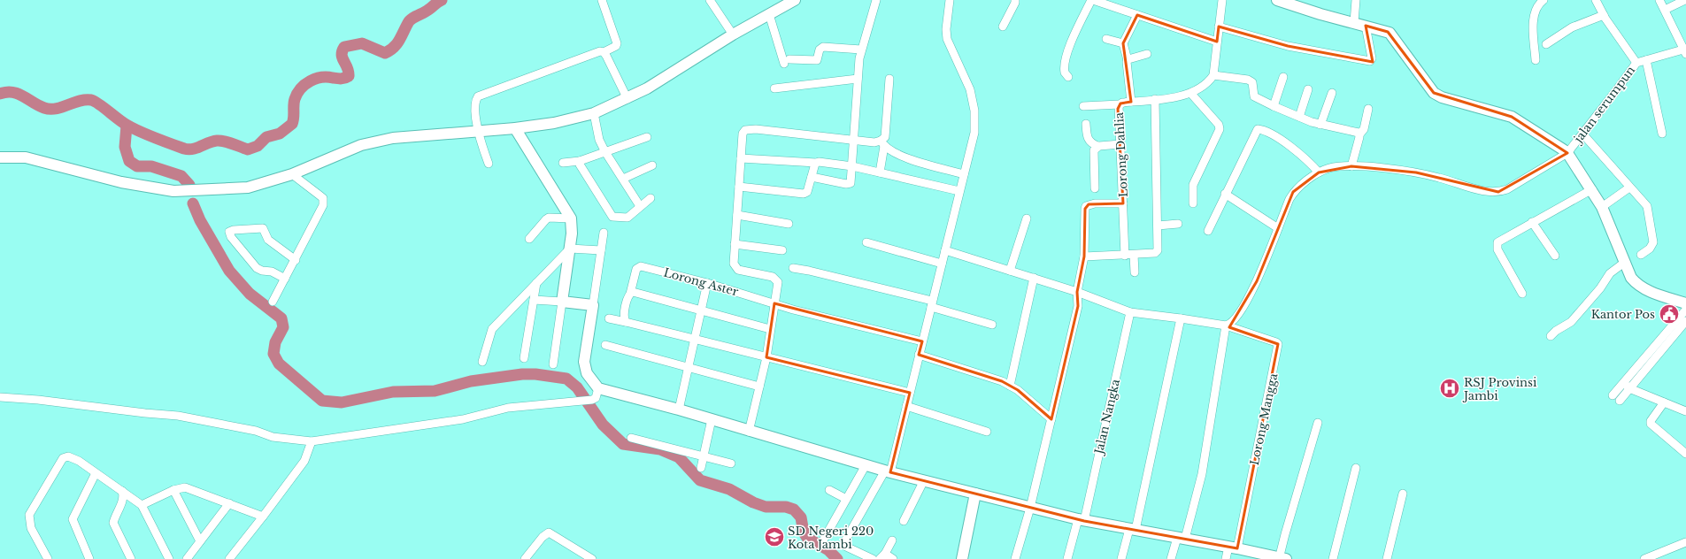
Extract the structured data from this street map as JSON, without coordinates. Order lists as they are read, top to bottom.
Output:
{
  "streets": {
    "street": [
      "jalan serumpun",
      "Lorong Dahlia",
      "Lorong Aster",
      "Jalan Nangka",
      "Lorong Mangga"
    ]
  },
  "places": {
    "public building": ["Kantor Pos"],
    "hospital": ["RSJ Provinsi Jambi"],
    "school or university": ["SD Negeri 220 Kota Jambi"]
  }
}
